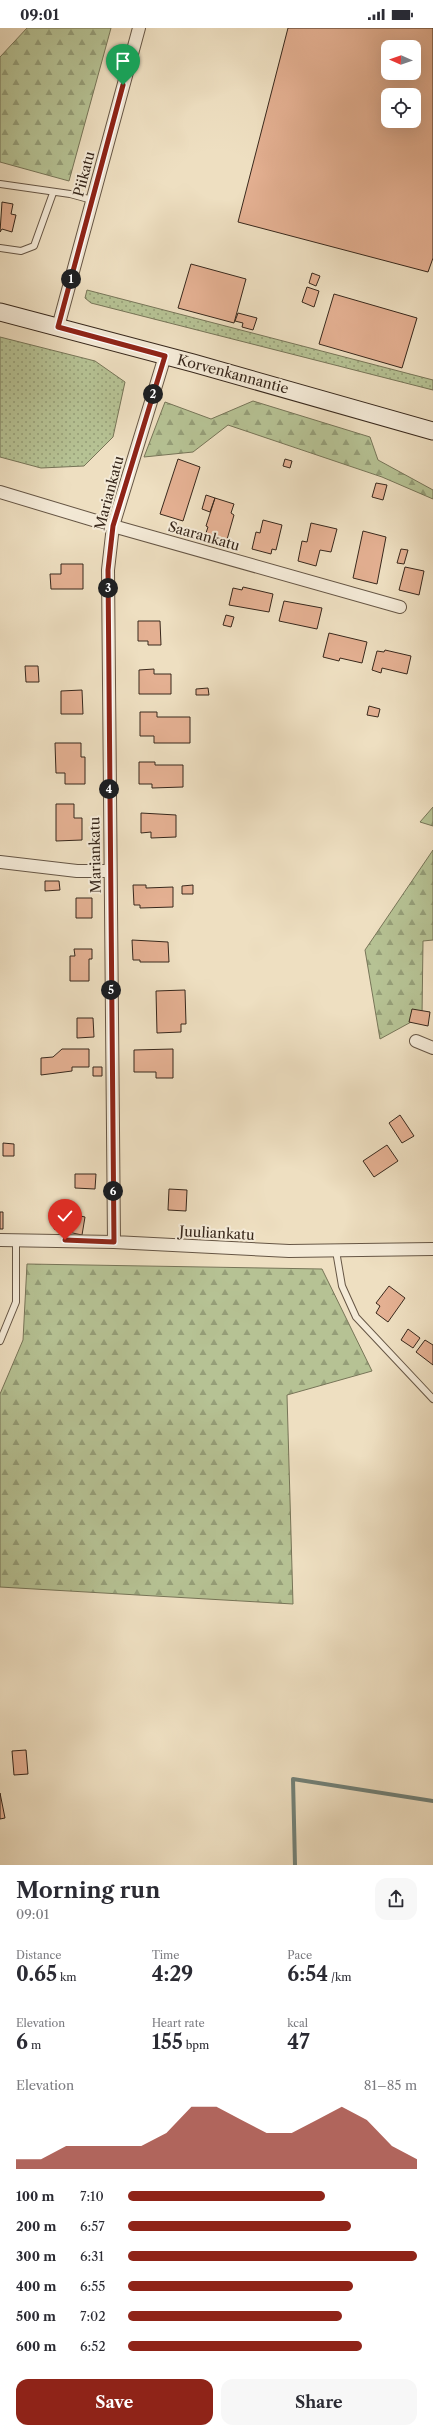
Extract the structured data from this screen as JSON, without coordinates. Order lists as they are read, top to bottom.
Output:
{
  "streets": {
    "main road": ["Korvenkannantie"],
    "street": [
      "Piikatu",
      "Mariankatu",
      "Saarankatu",
      "Juuliankatu"
    ]
  },
  "crossings": [
    ["Piikatu", "Korvenkannantie"],
    ["Korvenkannantie", "Mariankatu"],
    ["Mariankatu", "Saarankatu"],
    ["Mariankatu", "Juuliankatu"]
  ],
  "north": "left",
  "page": {
    "status": "09:01",
    "pins": [
      "1",
      "2",
      "3",
      "4",
      "5",
      "6"
    ],
    "heading": ["Morning run", "09:01"],
    "stats": [
      ["Distance", "0.65 km"],
      ["Time", "4:29"],
      ["Pace", "6:54 /km"],
      ["Elevation", "6 m"],
      ["Heart rate", "155 bpm"],
      ["kcal", "47"]
    ],
    "chart": ["Elevation", "81–85 m"],
    "list": [
      {
        "name": "100 m",
        "note": "7:10"
      },
      {
        "name": "200 m",
        "note": "6:57"
      },
      {
        "name": "300 m",
        "note": "6:31"
      },
      {
        "name": "400 m",
        "note": "6:55"
      },
      {
        "name": "500 m",
        "note": "7:02"
      },
      {
        "name": "600 m",
        "note": "6:52"
      }
    ],
    "buttons": ["Save", "Share"]
  }
}
